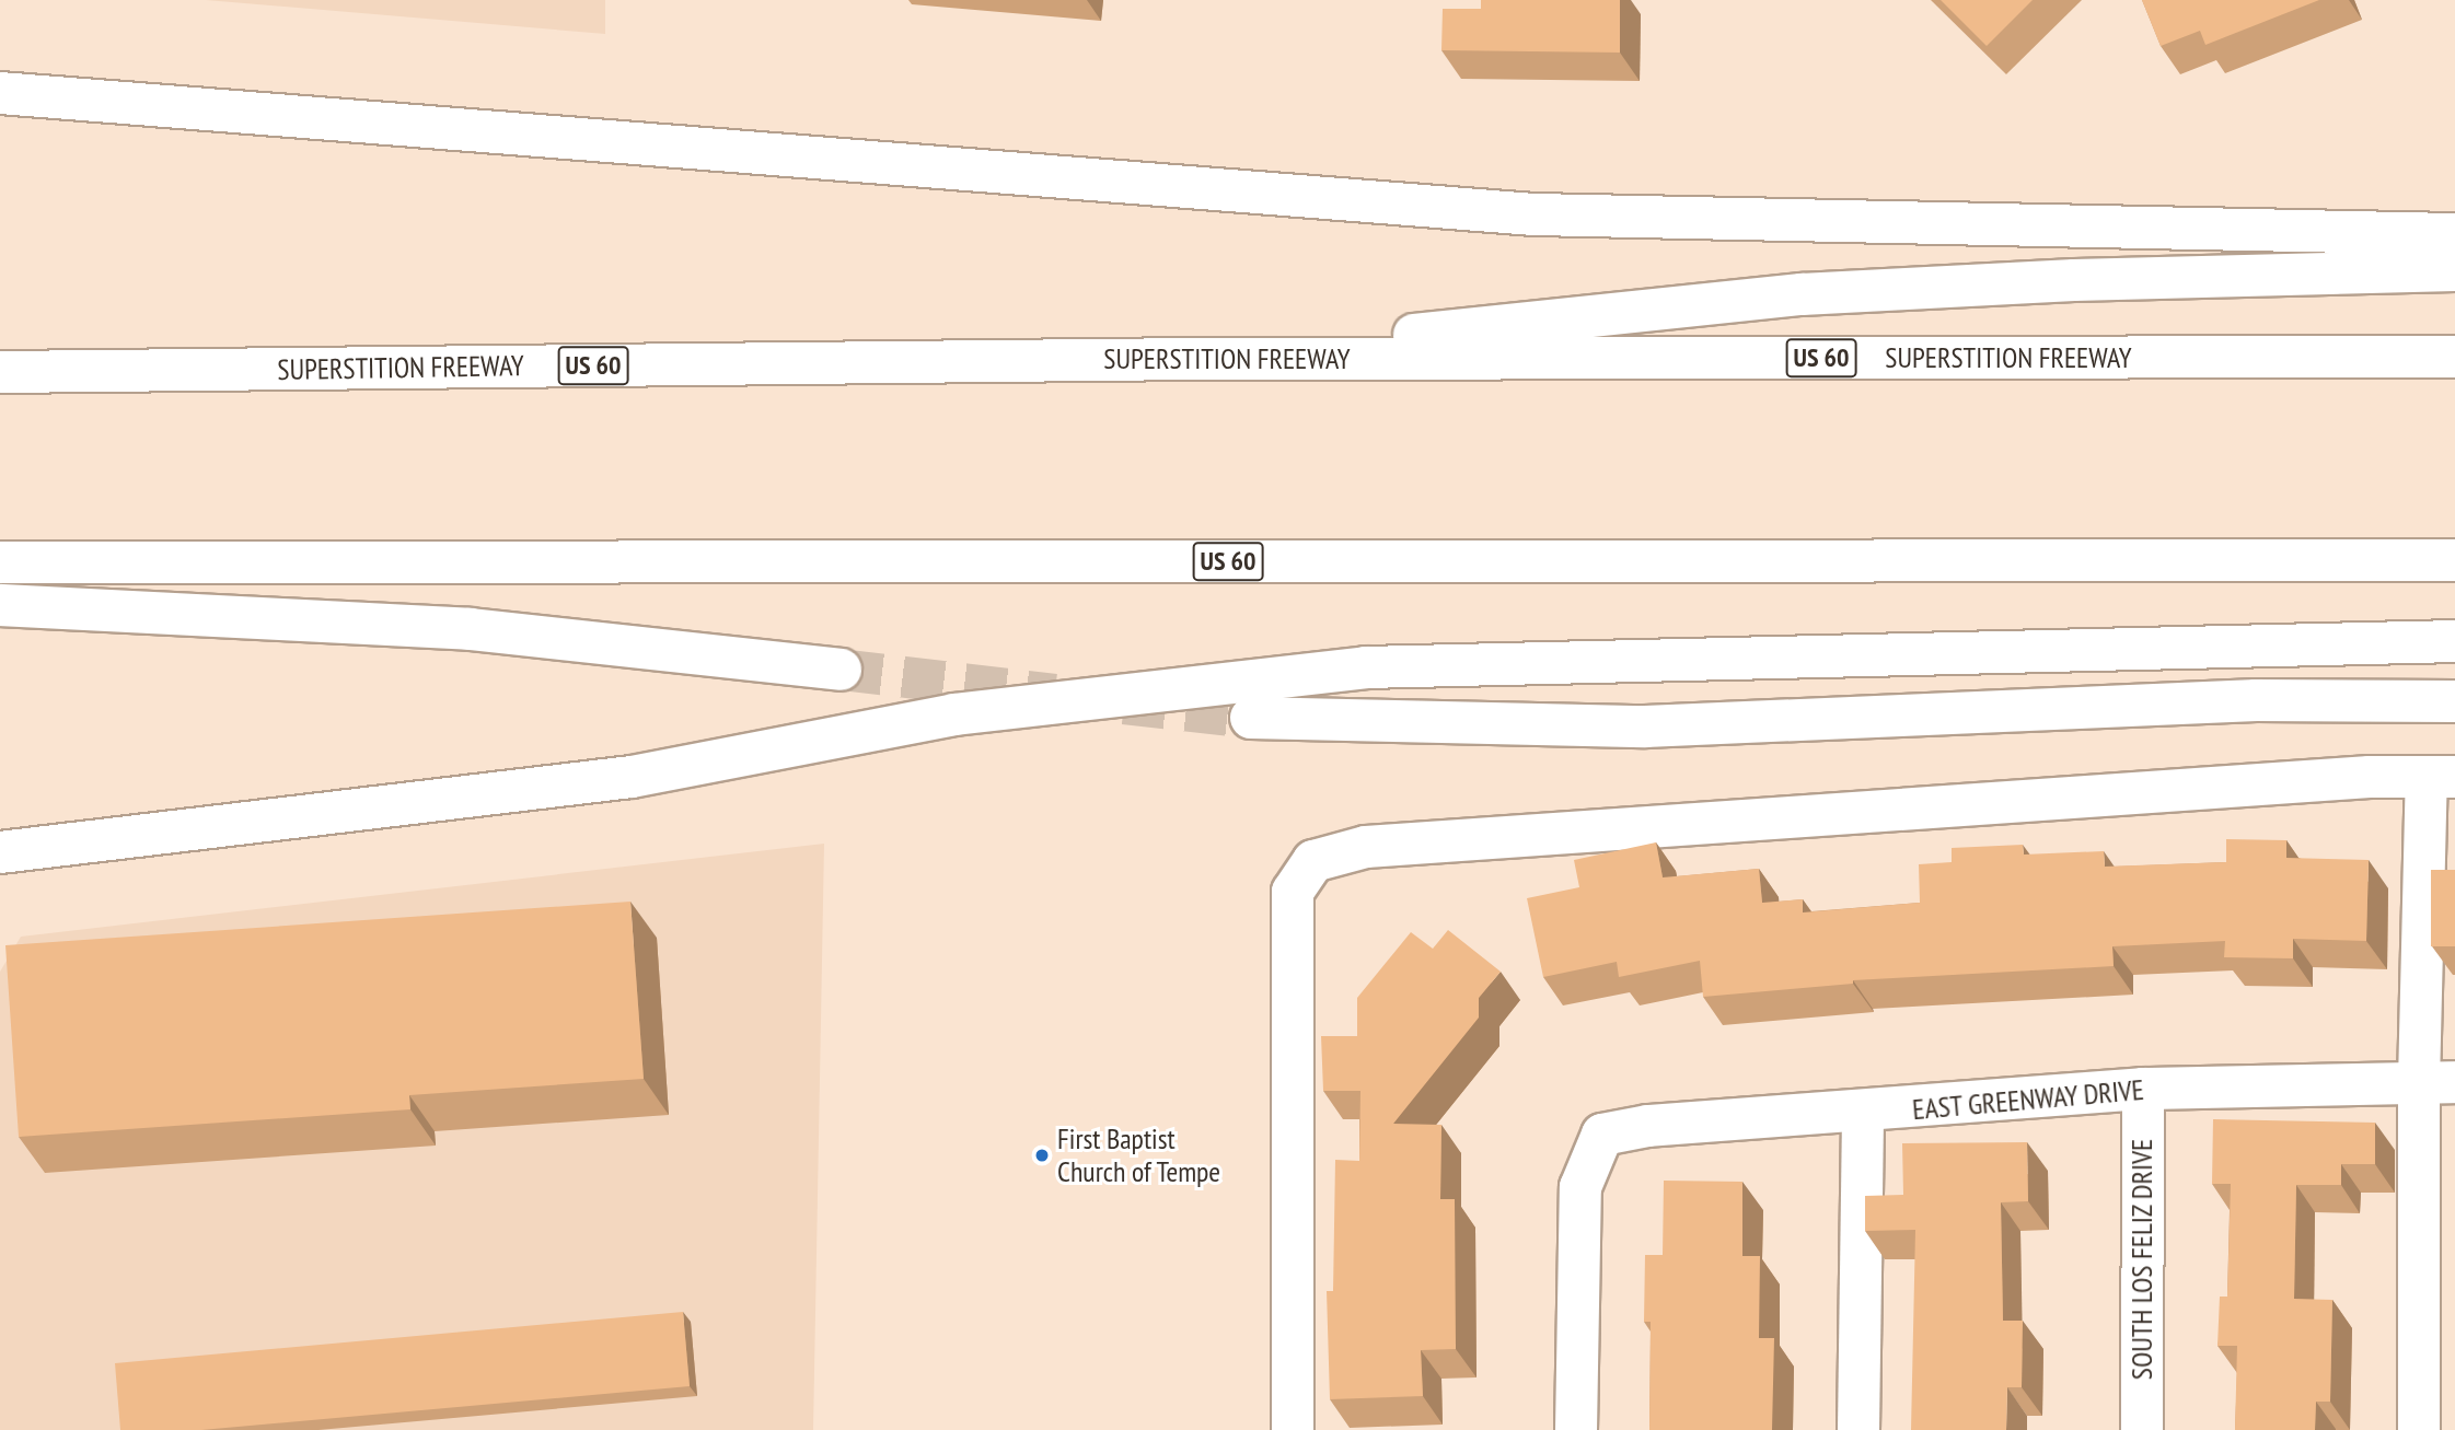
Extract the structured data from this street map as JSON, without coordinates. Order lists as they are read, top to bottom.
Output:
{
  "streets": {
    "main road": [
      "US 60",
      "SUPERSTITION FREEWAY",
      "EAST GREENWAY DRIVE",
      "SOUTH LOS FELIZ DRIVE"
    ]
  },
  "crossings": [
    ["EAST GREENWAY DRIVE", "SOUTH LOS FELIZ DRIVE"]
  ],
  "places": ["First Baptist Church of Tempe"]
}
